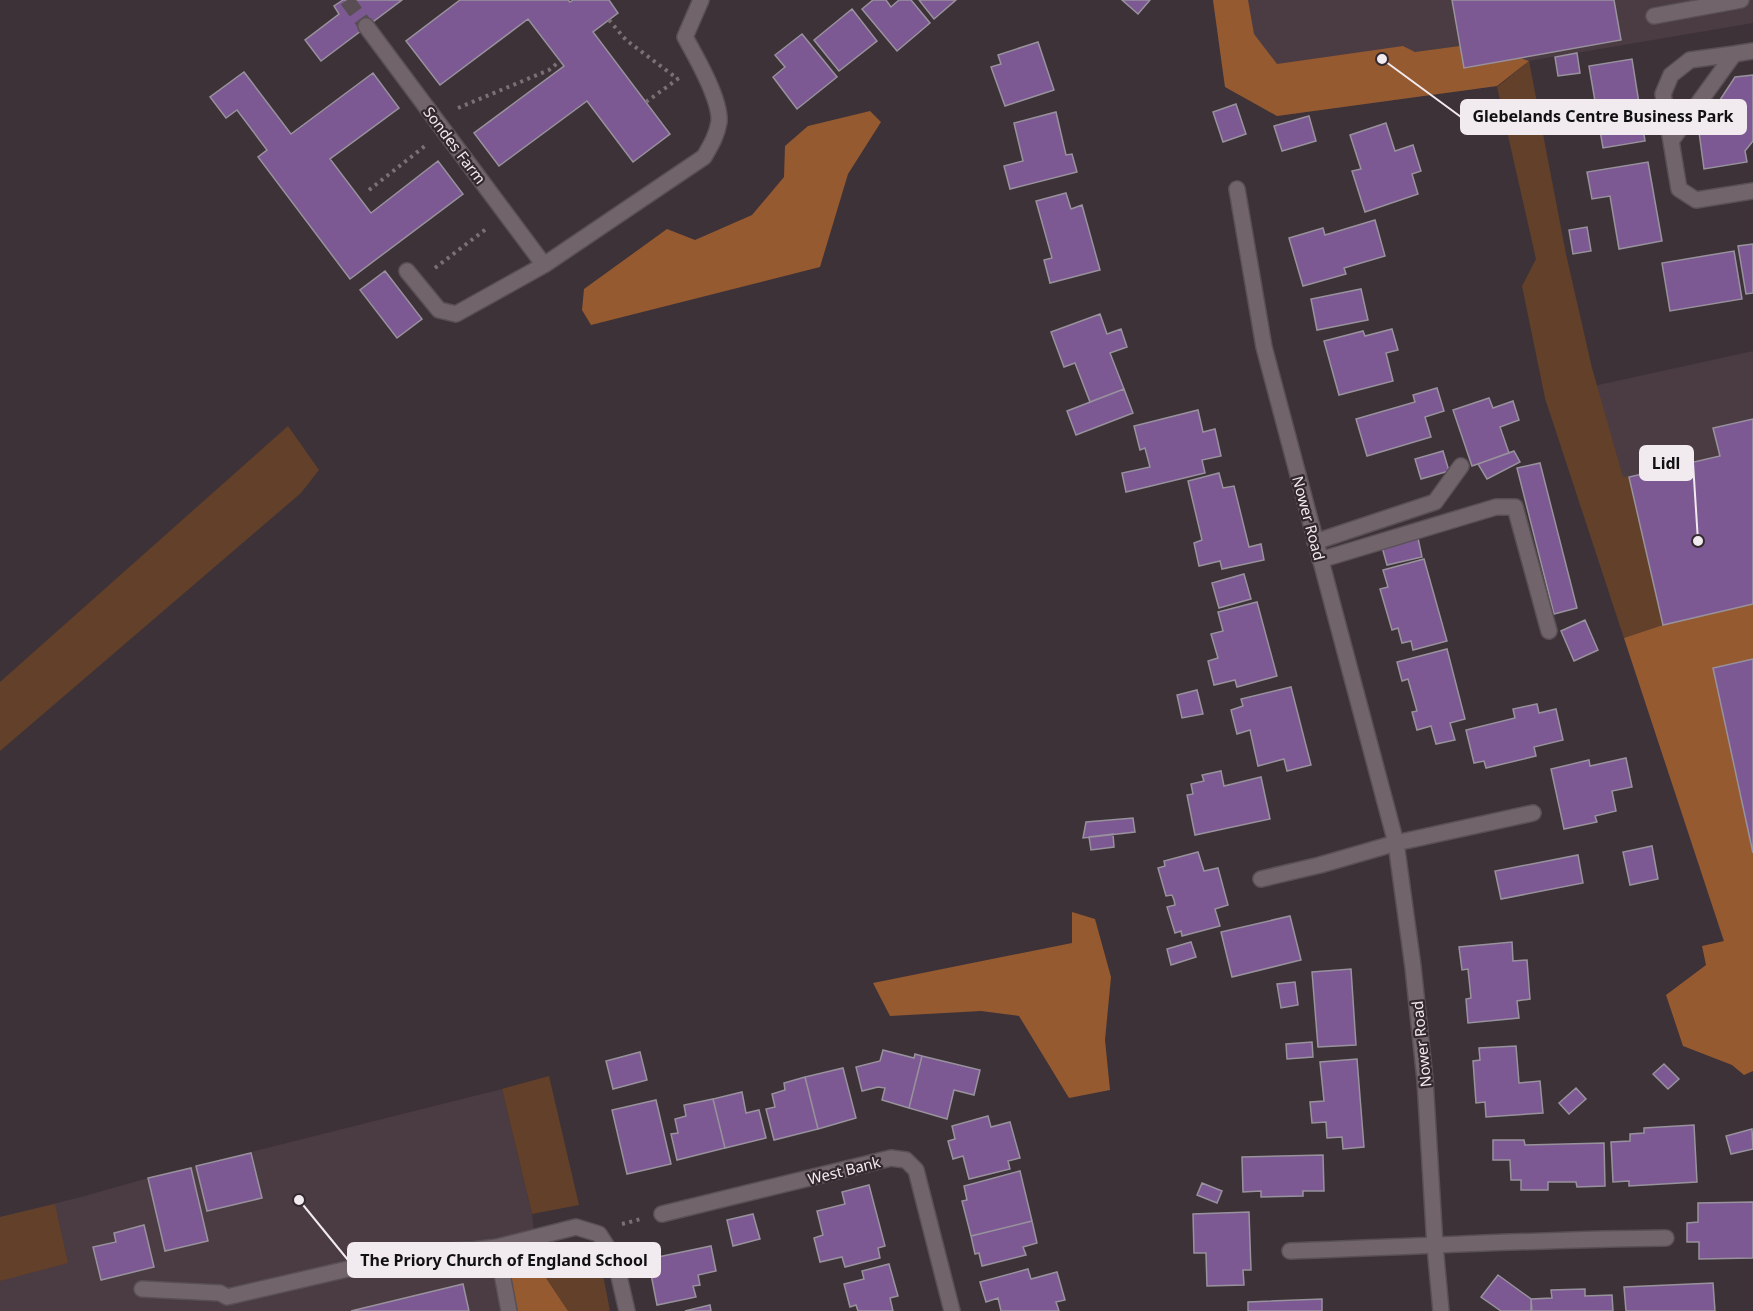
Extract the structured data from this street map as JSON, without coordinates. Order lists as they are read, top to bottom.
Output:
{
  "streets": {
    "street": ["Sondes Farm", "Nower Road", "West Bank"]
  },
  "places": ["Glebelands Centre Business Park", "Lidl", "The Priory Church of England School"]
}
